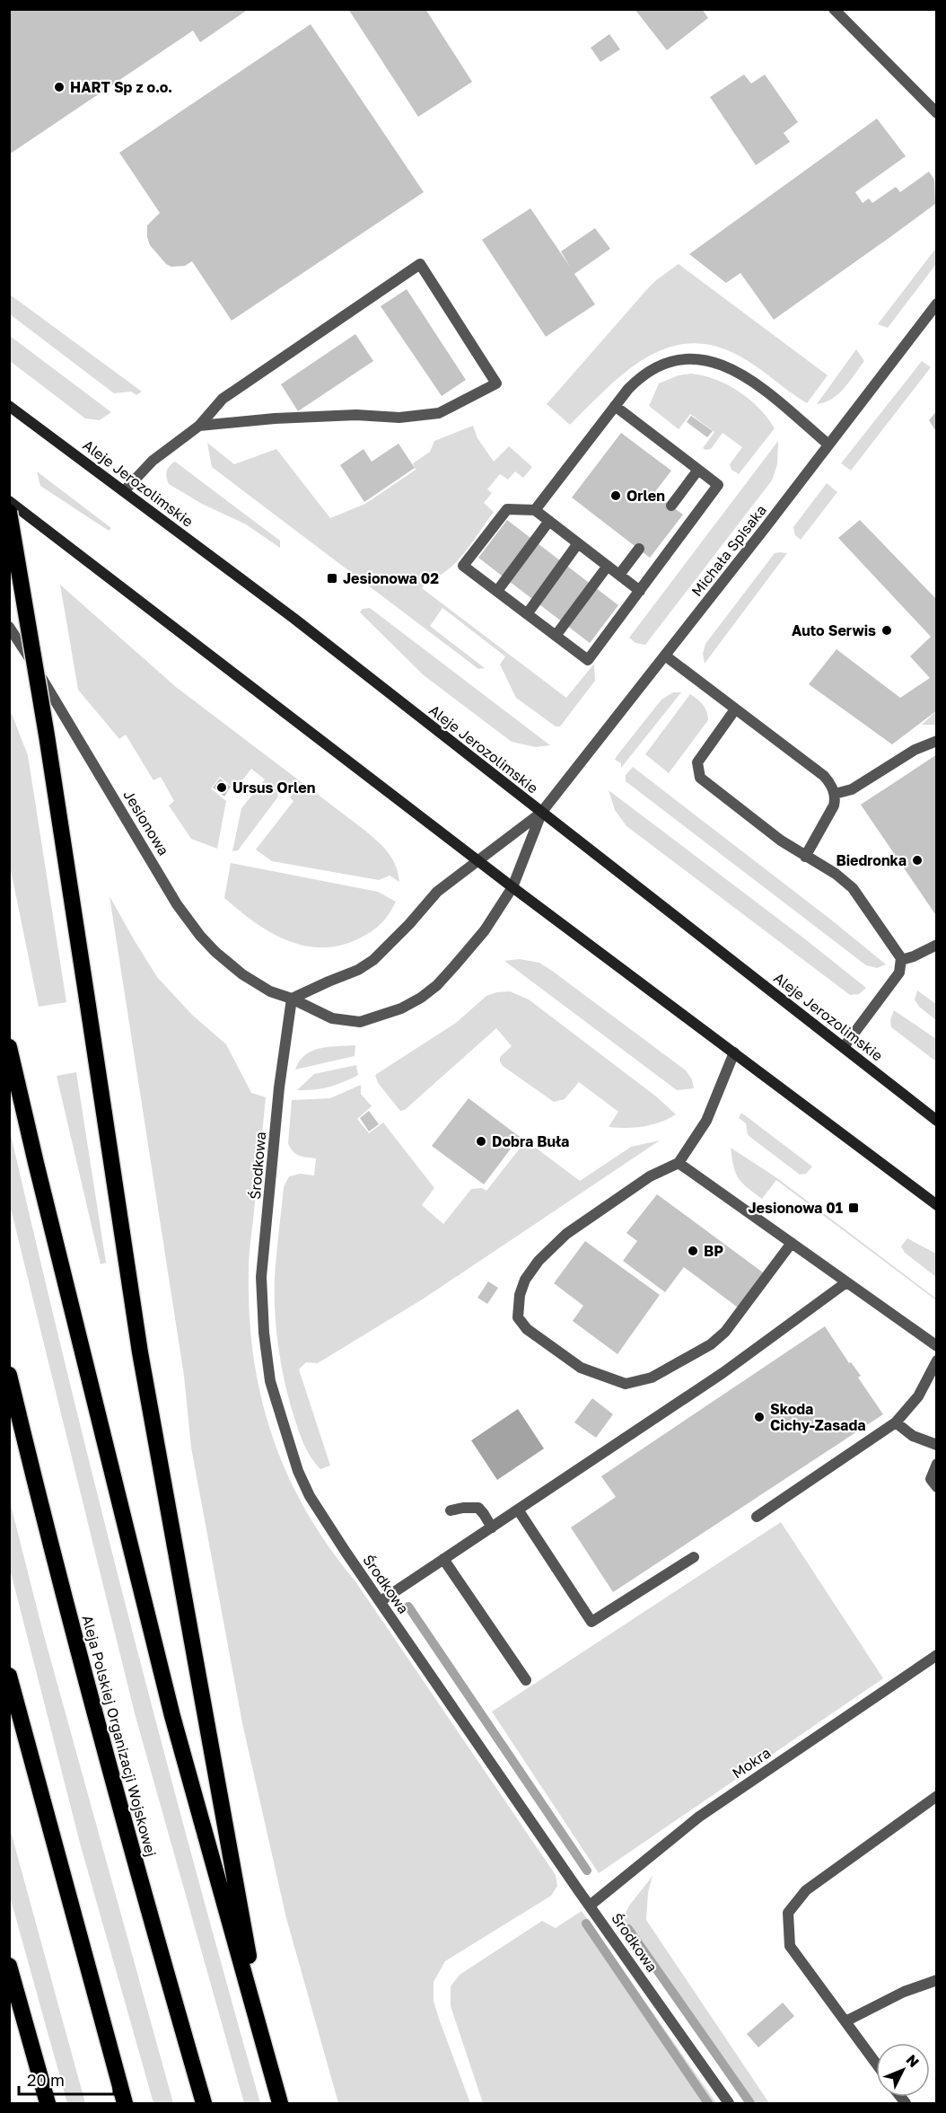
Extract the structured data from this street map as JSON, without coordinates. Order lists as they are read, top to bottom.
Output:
{
  "streets": {
    "highway": ["Aleja Polskiej Organizacji Wojskowej"],
    "main road": ["Aleje Jerozolimskie"],
    "street": [
      "Michała Spisaka",
      "Jesionowa",
      "Środkowa",
      "Mokra"
    ]
  },
  "crossings": [
    ["Aleje Jerozolimskie", "Michała Spisaka"],
    ["Michała Spisaka", "Jesionowa"],
    ["Jesionowa", "Środkowa"],
    ["Środkowa", "Mokra"]
  ],
  "places": {
    "other": [
      "HART Sp z o.o.",
      "Orlen",
      "Auto Serwis",
      "Ursus Orlen",
      "Biedronka",
      "Dobra Buła",
      "BP",
      "Skoda Cichy-Zasada"
    ],
    "transit": ["Jesionowa 02", "Jesionowa 01"]
  },
  "scale_bar": "20 m",
  "north": "top right"
}
